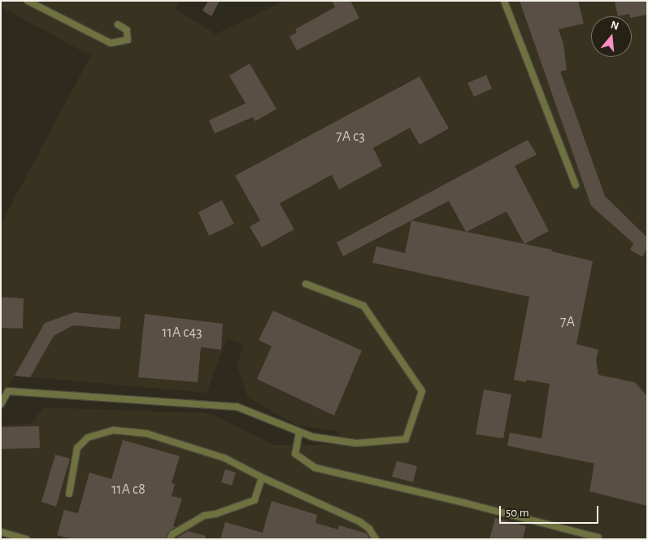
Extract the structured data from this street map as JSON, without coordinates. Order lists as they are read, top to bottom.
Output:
{
  "house_numbers": [
    "7А с3",
    "7А",
    "11А с43",
    "11А с8"
  ],
  "scale_bar": "50 m",
  "north": "top"
}
